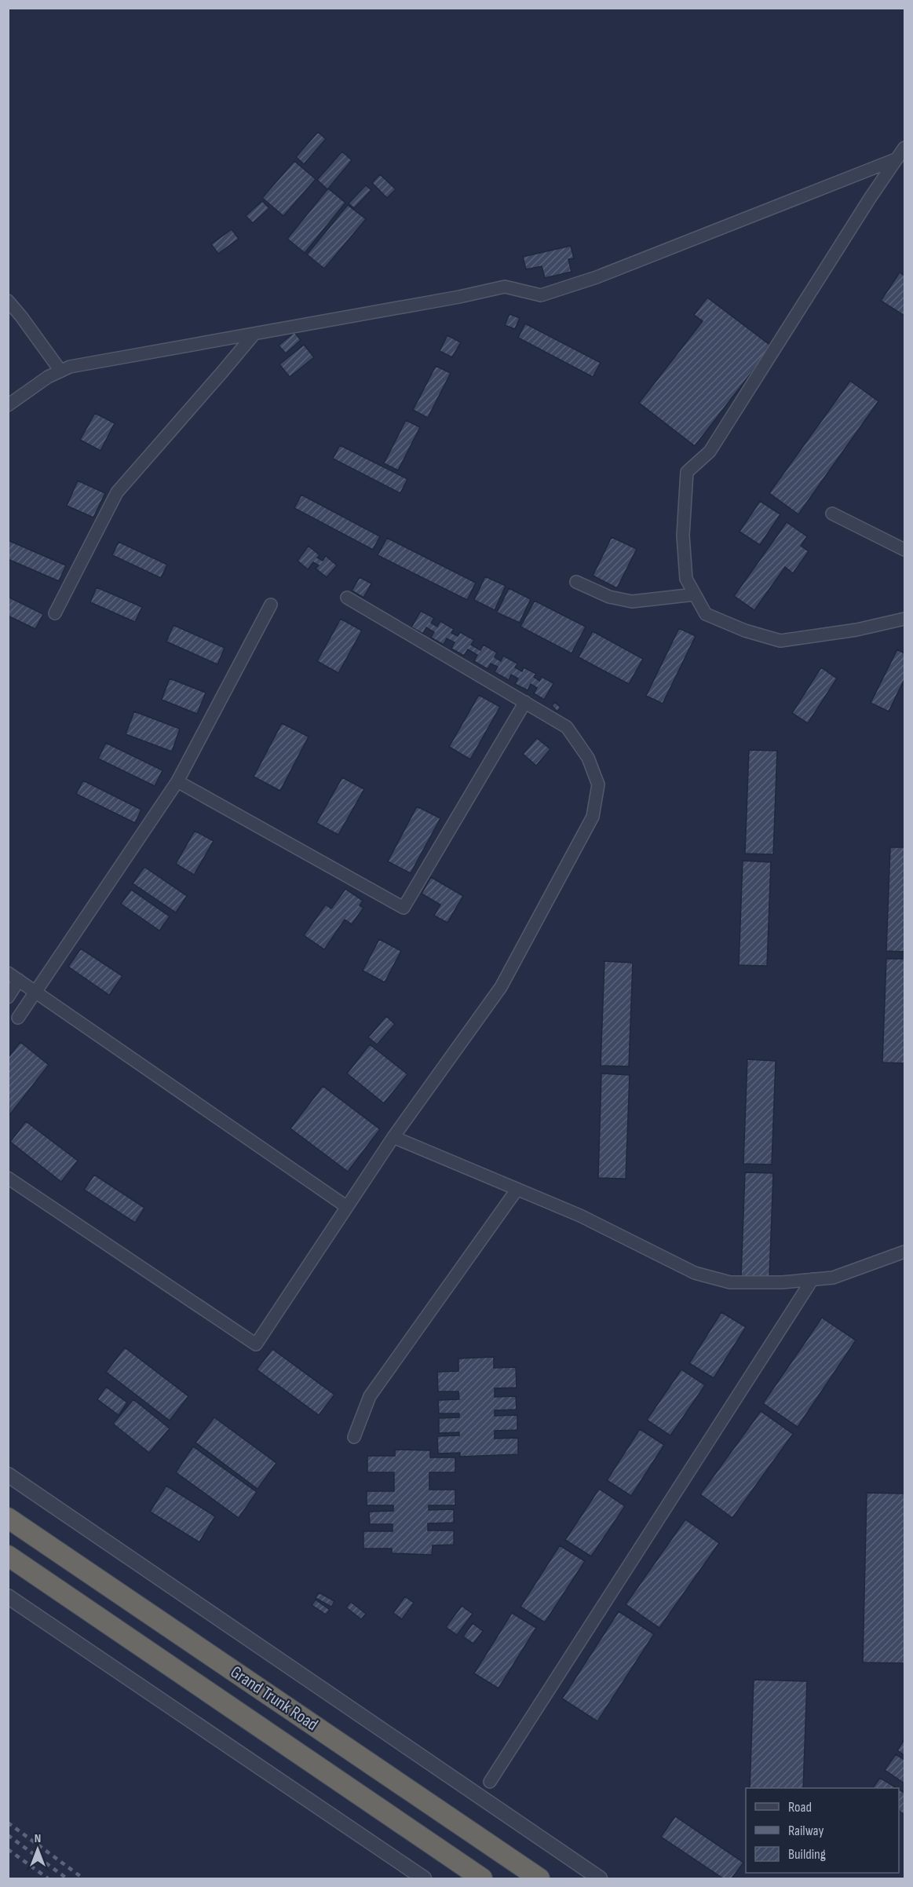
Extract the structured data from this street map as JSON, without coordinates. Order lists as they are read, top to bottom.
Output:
{
  "streets": {
    "highway": ["Grand Trunk Road"]
  },
  "legend": ["Road", "Railway", "Building"],
  "north": "top"
}
